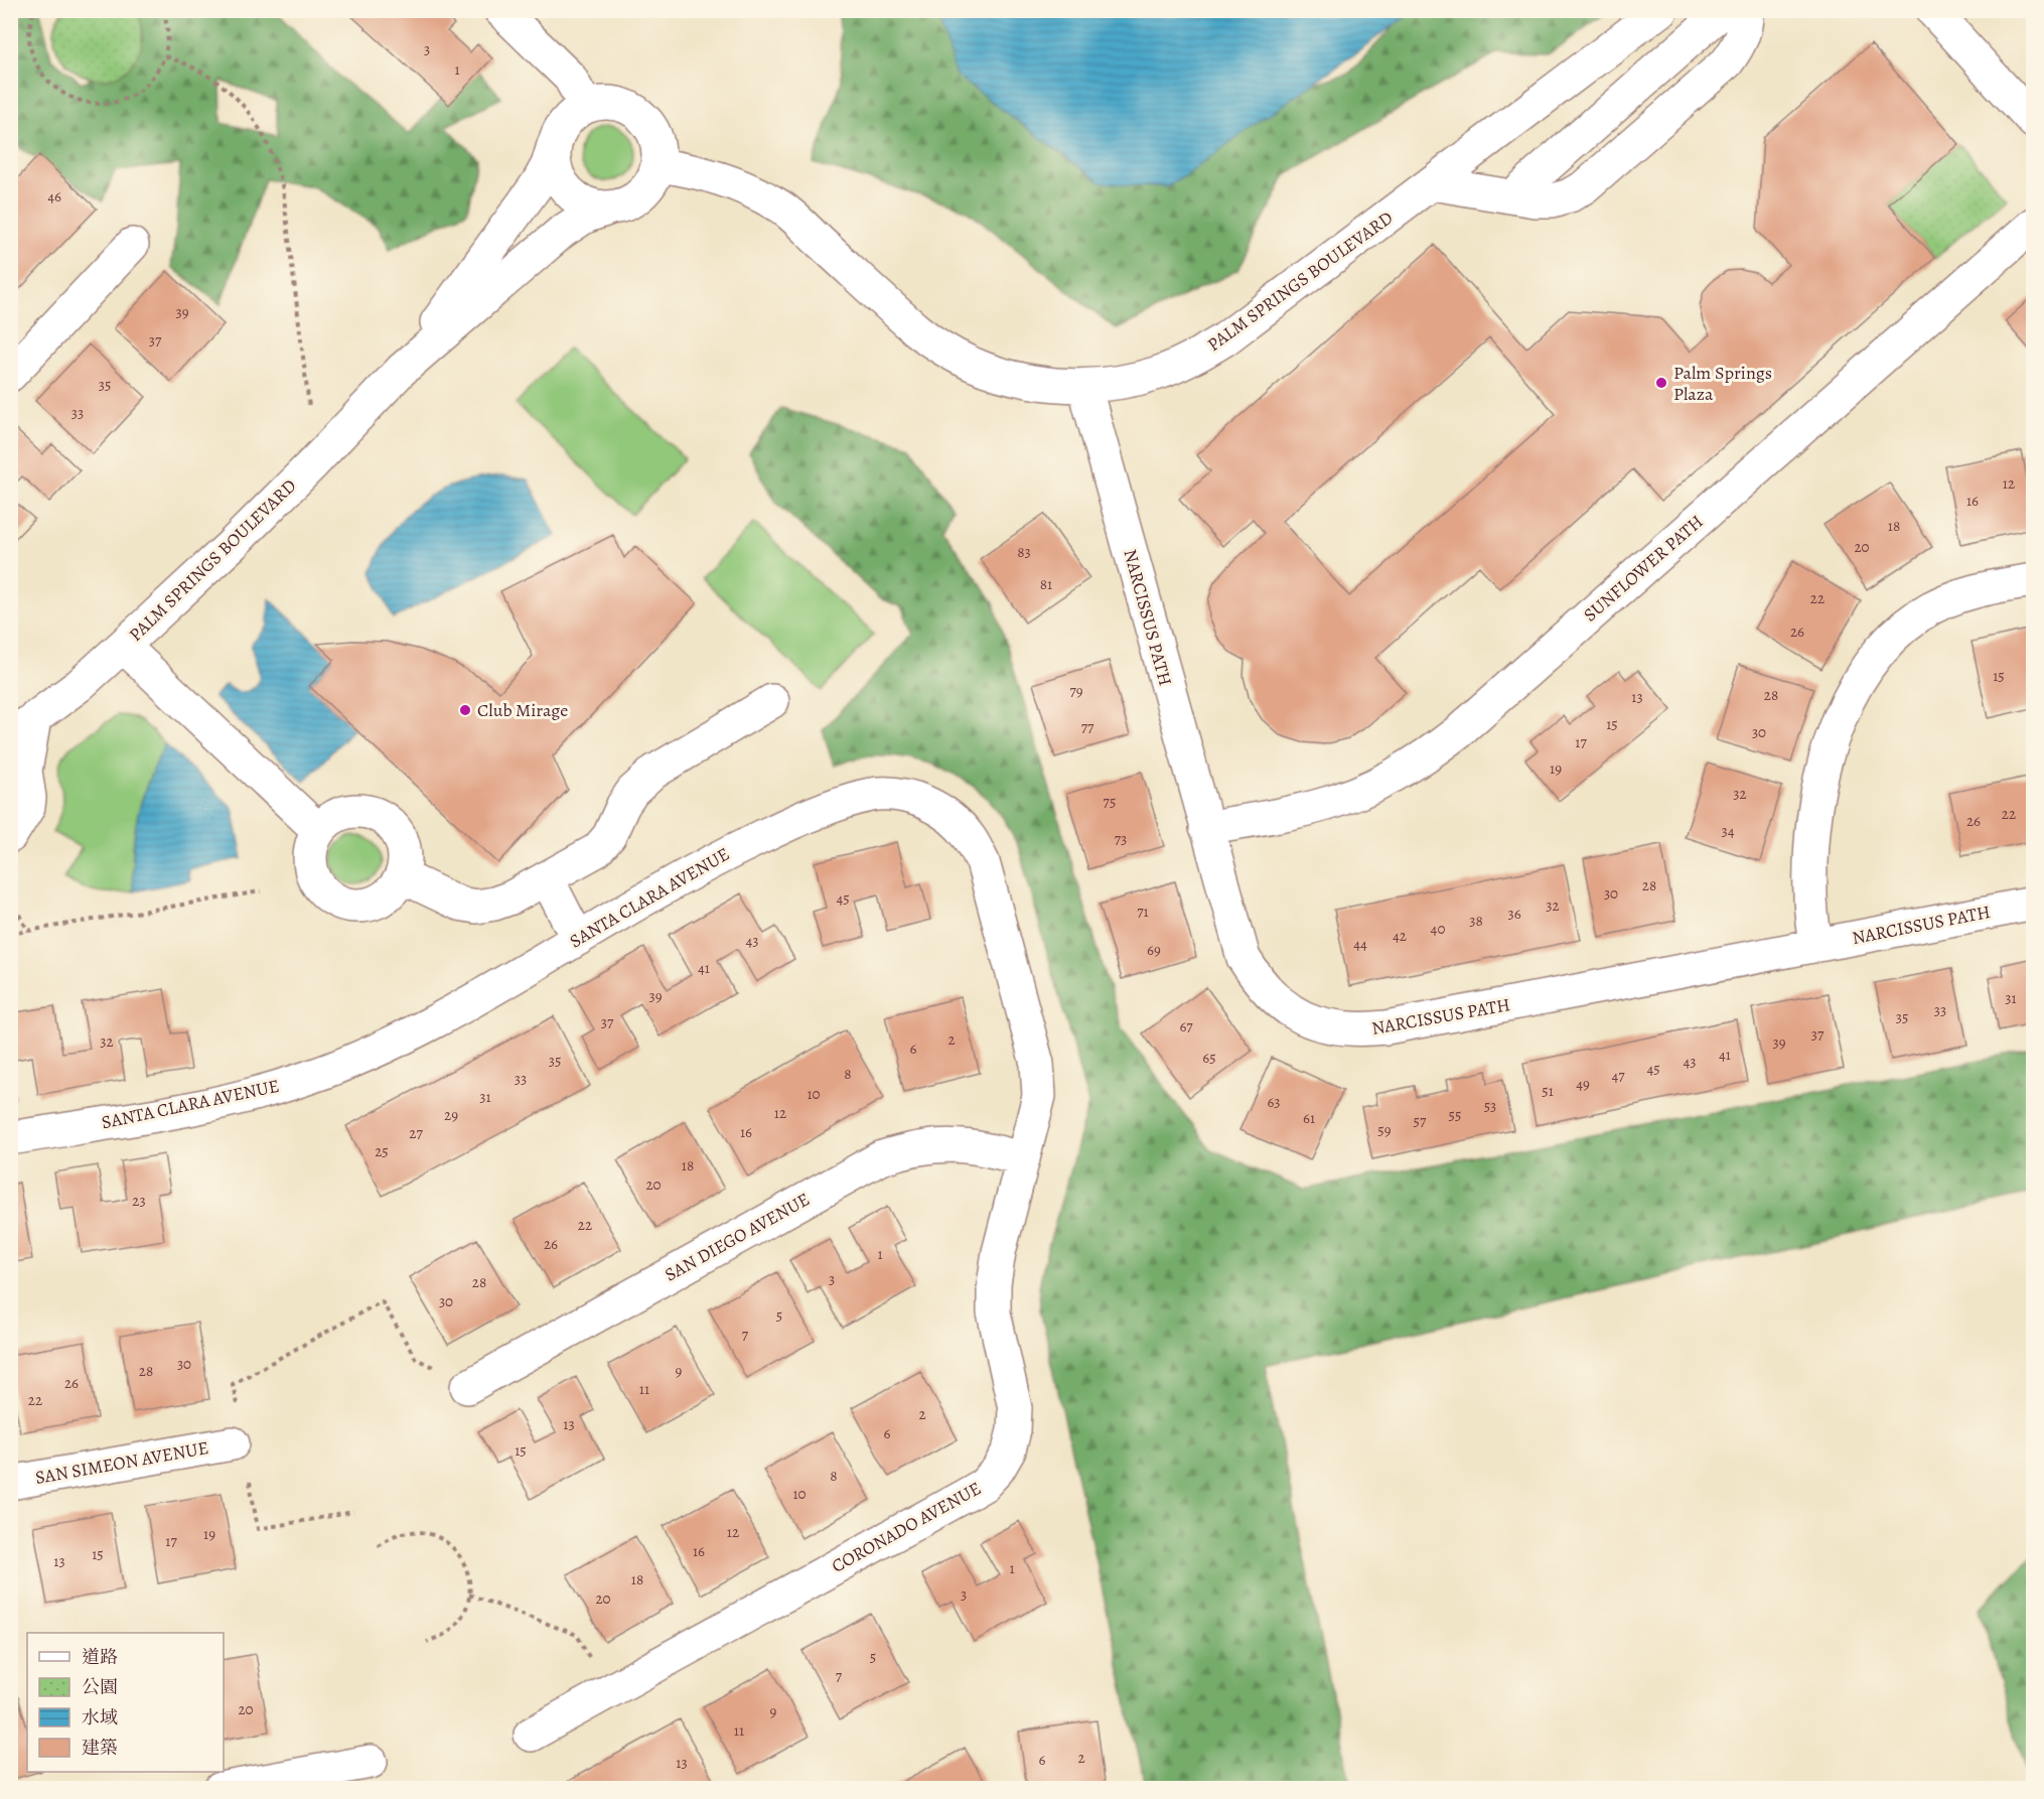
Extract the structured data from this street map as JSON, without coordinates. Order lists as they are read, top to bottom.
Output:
{
  "streets": {
    "street": [
      "PALM SPRINGS BOULEVARD",
      "SUNFLOWER PATH",
      "NARCISSUS PATH",
      "SANTA CLARA AVENUE",
      "SAN DIEGO AVENUE",
      "SAN SIMEON AVENUE",
      "CORONADO AVENUE"
    ]
  },
  "crossings": [
    ["PALM SPRINGS BOULEVARD", "NARCISSUS PATH"],
    ["SUNFLOWER PATH", "NARCISSUS PATH"],
    ["SANTA CLARA AVENUE", "SAN DIEGO AVENUE"],
    ["SANTA CLARA AVENUE", "CORONADO AVENUE"],
    ["SAN DIEGO AVENUE", "CORONADO AVENUE"]
  ],
  "places": ["Palm Springs Plaza", "Club Mirage"],
  "house_numbers": [
    "3",
    "1",
    "46",
    "39",
    "37",
    "35",
    "33",
    "12",
    "16",
    "18",
    "20",
    "83",
    "81",
    "22",
    "26",
    "15",
    "79",
    "28",
    "13",
    "15",
    "77",
    "30",
    "17",
    "19",
    "32",
    "75",
    "22",
    "26",
    "34",
    "73",
    "28",
    "30",
    "45",
    "32",
    "71",
    "36",
    "38",
    "40",
    "42",
    "43",
    "44",
    "69",
    "41",
    "39",
    "31",
    "33",
    "35",
    "37",
    "67",
    "37",
    "2",
    "32",
    "39",
    "6",
    "41",
    "65",
    "35",
    "43",
    "45",
    "8",
    "47",
    "33",
    "49",
    "51",
    "10",
    "31",
    "63",
    "53",
    "12",
    "29",
    "55",
    "61",
    "57",
    "59",
    "16",
    "27",
    "25",
    "18",
    "20",
    "23",
    "22",
    "26",
    "1",
    "3",
    "28",
    "30",
    "5",
    "7",
    "30",
    "28",
    "9",
    "26",
    "11",
    "22",
    "2",
    "13",
    "6",
    "15",
    "8",
    "10",
    "12",
    "19",
    "17",
    "16",
    "15",
    "13",
    "1",
    "18",
    "3",
    "20",
    "5",
    "7",
    "20",
    "9",
    "11",
    "2",
    "6",
    "13"
  ],
  "legend": [
    "道路",
    "公園",
    "水域",
    "建築"
  ]
}
